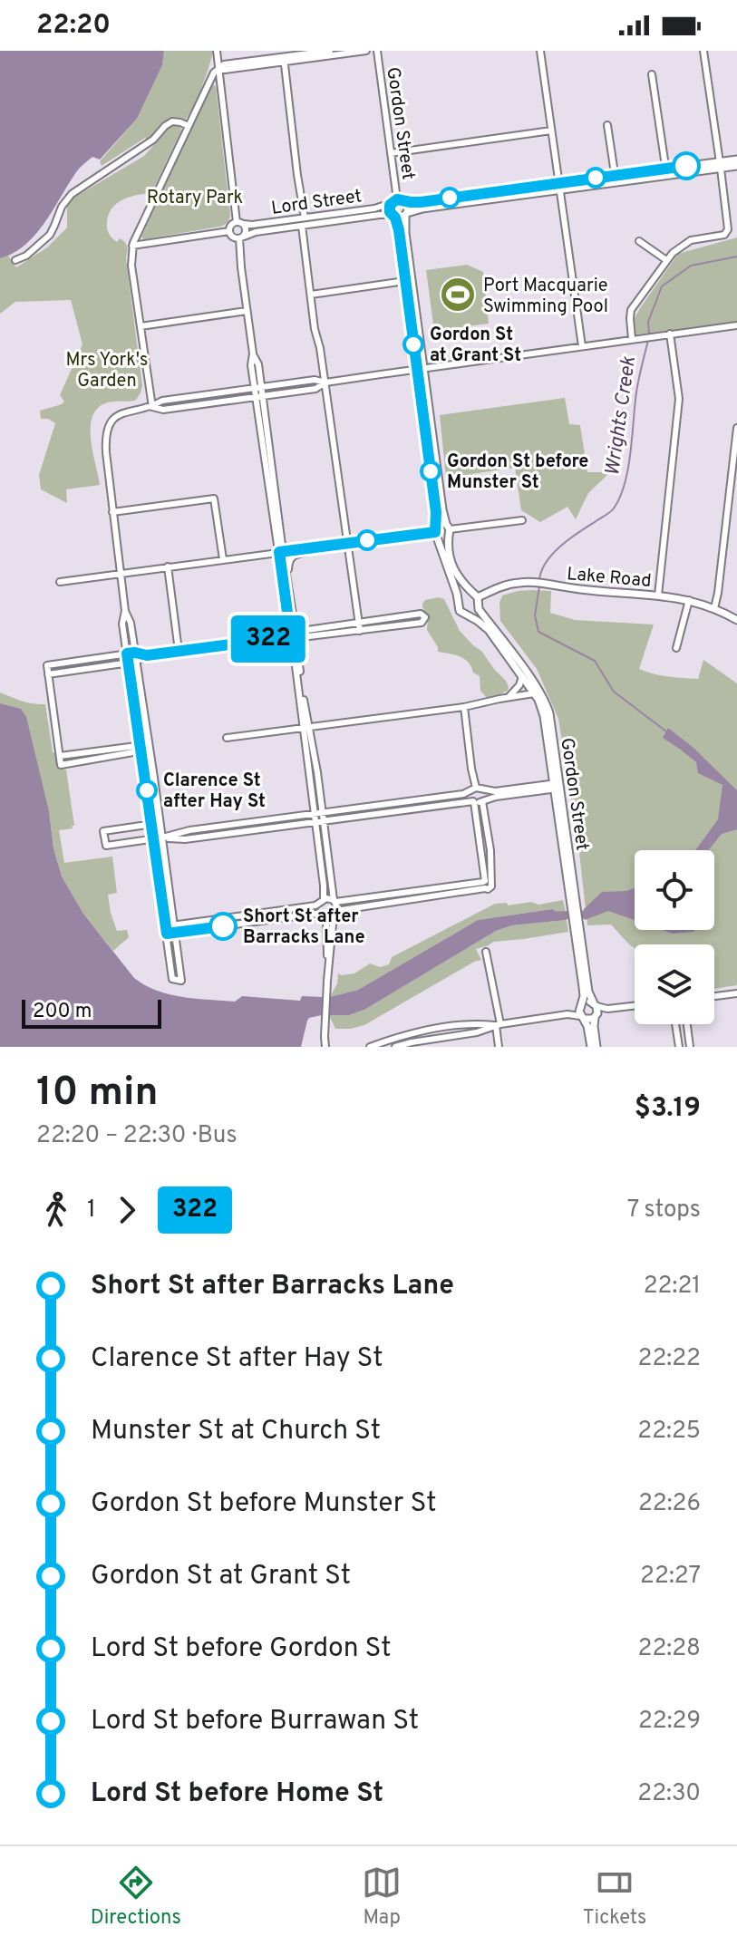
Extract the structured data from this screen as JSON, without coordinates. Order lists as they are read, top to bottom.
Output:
{
  "streets": {
    "main road": ["Gordon Street", "Lord Street", "Lake Road"]
  },
  "crossings": [
    ["Gordon Street", "Lord Street"],
    ["Gordon Street", "Lake Road"]
  ],
  "water": ["Wrights Creek"],
  "parks": ["Rotary Park", "Mrs York's Garden"],
  "places": {
    "sports": ["Port Macquarie Swimming Pool"],
    "other": [
      "Gordon St at Grant St",
      "Gordon St before Munster St",
      "Clarence St after Hay St",
      "Short St after Barracks Lane"
    ]
  },
  "lines": ["bus line 322"],
  "scale_bar": "200 m",
  "page": {
    "status": "22:20",
    "on_map": "322",
    "scale": "200 m",
    "heading": ["10 min", "22:20 – 22:30 · Bus", "$3.19"],
    "legs": ["1", "322", "7 stops"],
    "list": [
      {
        "name": "Short St after Barracks Lane",
        "value": "22:21"
      },
      {
        "name": "Clarence St after Hay St",
        "value": "22:22"
      },
      {
        "name": "Munster St at Church St",
        "value": "22:25"
      },
      {
        "name": "Gordon St before Munster St",
        "value": "22:26"
      },
      {
        "name": "Gordon St at Grant St",
        "value": "22:27"
      },
      {
        "name": "Lord St before Gordon St",
        "value": "22:28"
      },
      {
        "name": "Lord St before Burrawan St",
        "value": "22:29"
      },
      {
        "name": "Lord St before Home St",
        "value": "22:30"
      }
    ],
    "tabs": ["Directions", "Map", "Tickets"]
  }
}
